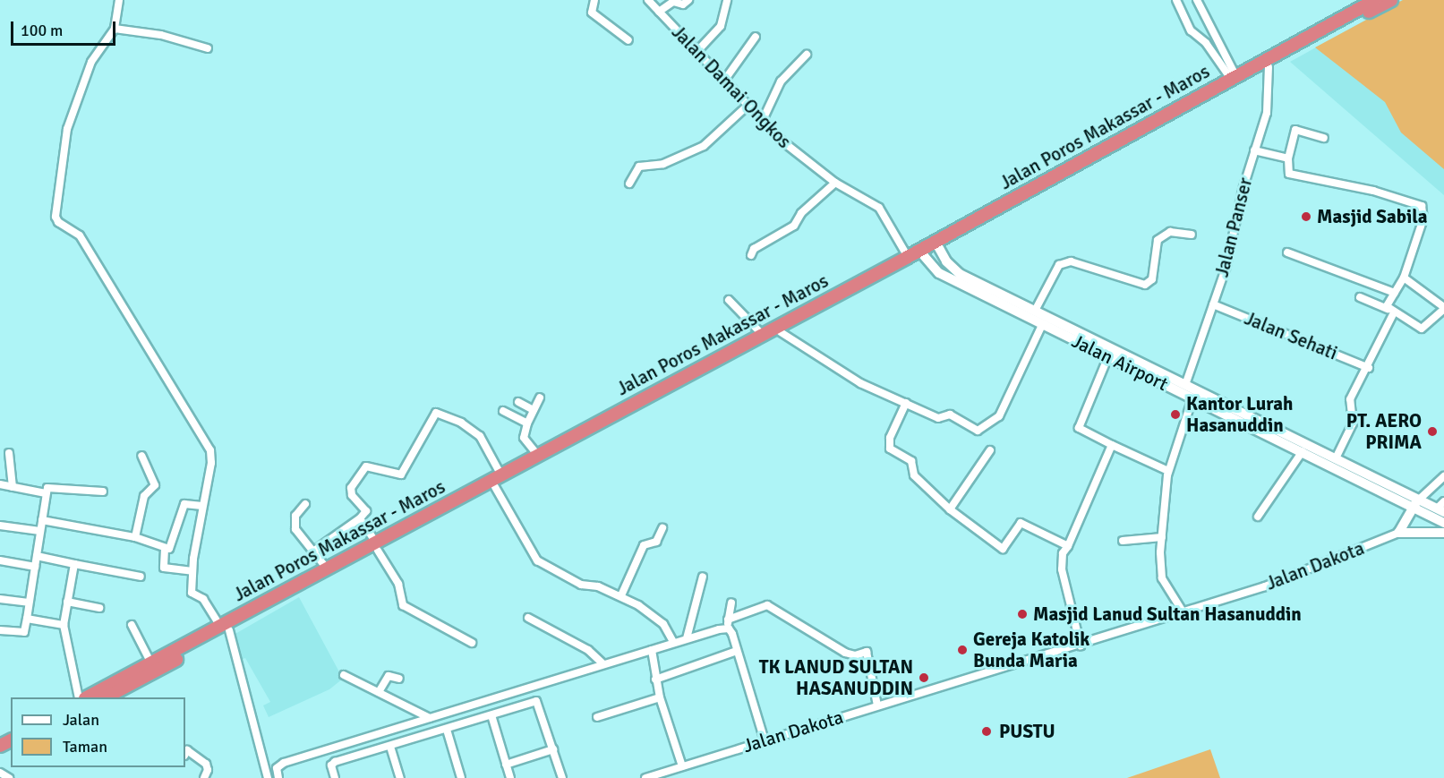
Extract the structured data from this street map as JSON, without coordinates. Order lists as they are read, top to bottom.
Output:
{
  "streets": {
    "highway": ["Jalan Poros Makassar - Maros"],
    "street": [
      "Jalan Damai Ongkos",
      "Jalan Panser",
      "Jalan Sehati",
      "Jalan Airport",
      "Jalan Dakota"
    ]
  },
  "crossings": [
    ["Jalan Damai Ongkos", "Jalan Poros Makassar - Maros"],
    ["Jalan Poros Makassar - Maros", "Jalan Panser"],
    ["Jalan Poros Makassar - Maros", "Jalan Airport"],
    ["Jalan Panser", "Jalan Sehati"],
    ["Jalan Panser", "Jalan Airport"]
  ],
  "places": [
    "Masjid Sabila",
    "Kantor Lurah Hasanuddin",
    "PT. AERO PRIMA",
    "Masjid Lanud Sultan Hasanuddin",
    "Gereja Katolik Bunda Maria",
    "TK LANUD SULTAN HASANUDDIN",
    "PUSTU"
  ],
  "legend": ["Jalan", "Taman"],
  "scale_bar": "100 m"
}
